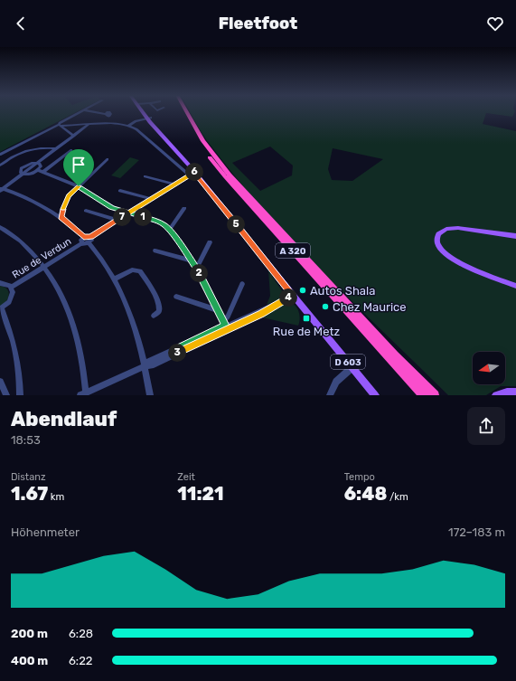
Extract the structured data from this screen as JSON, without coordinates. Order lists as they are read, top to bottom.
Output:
{
  "streets": {
    "highway": ["A 320"],
    "main road": ["D 603"],
    "street": ["Rue de Verdun"]
  },
  "crossings": [
    ["Rue de Verdun", "D 603"]
  ],
  "places": {
    "other": ["Autos Shala", "Chez Maurice"],
    "transit": ["Rue de Metz"]
  },
  "north": "left",
  "page": {
    "header": "Fleetfoot",
    "pins": [
      "6",
      "1",
      "7",
      "5",
      "2",
      "4",
      "3"
    ],
    "heading": ["Abendlauf", "18:53"],
    "stats": [
      ["Distanz", "1.67 km"],
      ["Zeit", "11:21"],
      ["Tempo", "6:48 /km"]
    ],
    "chart": ["Höhenmeter", "172–183 m"],
    "list": [
      {
        "name": "200 m",
        "note": "6:28"
      },
      {
        "name": "400 m",
        "note": "6:22"
      }
    ]
  }
}
